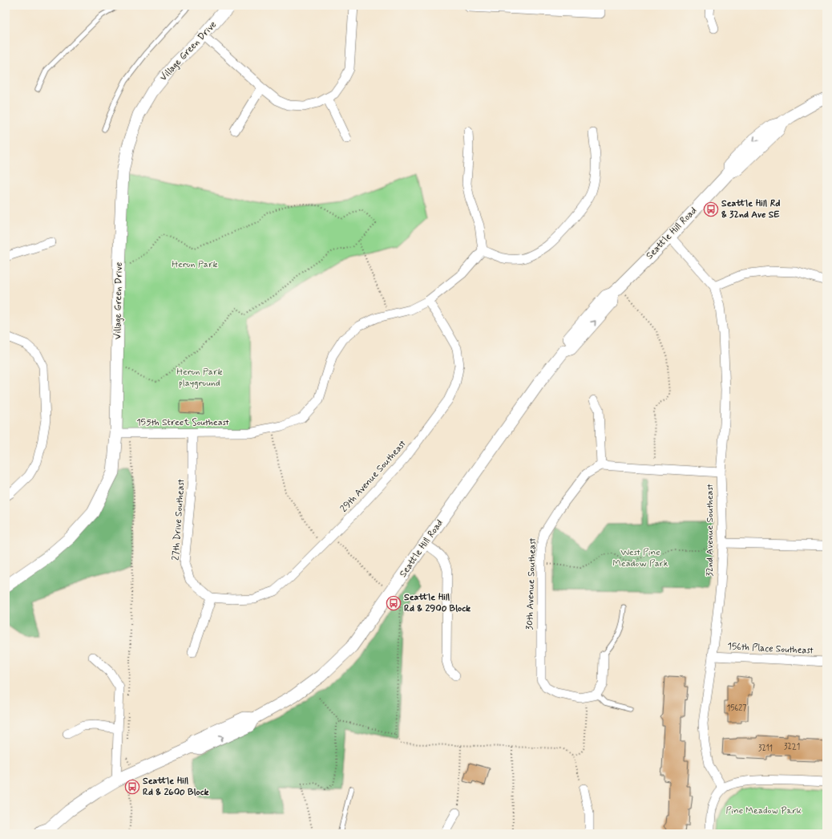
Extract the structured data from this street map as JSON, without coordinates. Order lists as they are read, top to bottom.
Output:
{
  "streets": {
    "main road": ["Village Green Drive", "Seattle Hill Road"],
    "street": [
      "155th Street Southeast",
      "29th Avenue Southeast",
      "27th Drive Southeast",
      "32nd Avenue Southeast",
      "30th Avenue Southeast",
      "156th Place Southeast"
    ]
  },
  "crossings": [
    ["Village Green Drive", "155th Street Southeast"],
    ["Seattle Hill Road", "32nd Avenue Southeast"],
    ["155th Street Southeast", "29th Avenue Southeast"],
    ["155th Street Southeast", "27th Drive Southeast"],
    ["29th Avenue Southeast", "27th Drive Southeast"],
    ["32nd Avenue Southeast", "156th Place Southeast"]
  ],
  "parks": [
    "Heron Park",
    "Heron Park playground",
    "West Pine Meadow Park",
    "Pine Meadow Park"
  ],
  "places": {
    "bus stop": ["Seattle Hill Rd & 32nd Ave SE", "Seattle Hill Rd & 2900 Block", "Seattle Hill Rd & 2600 Block"]
  },
  "house_numbers": ["15627", "3221", "3211"]
}
